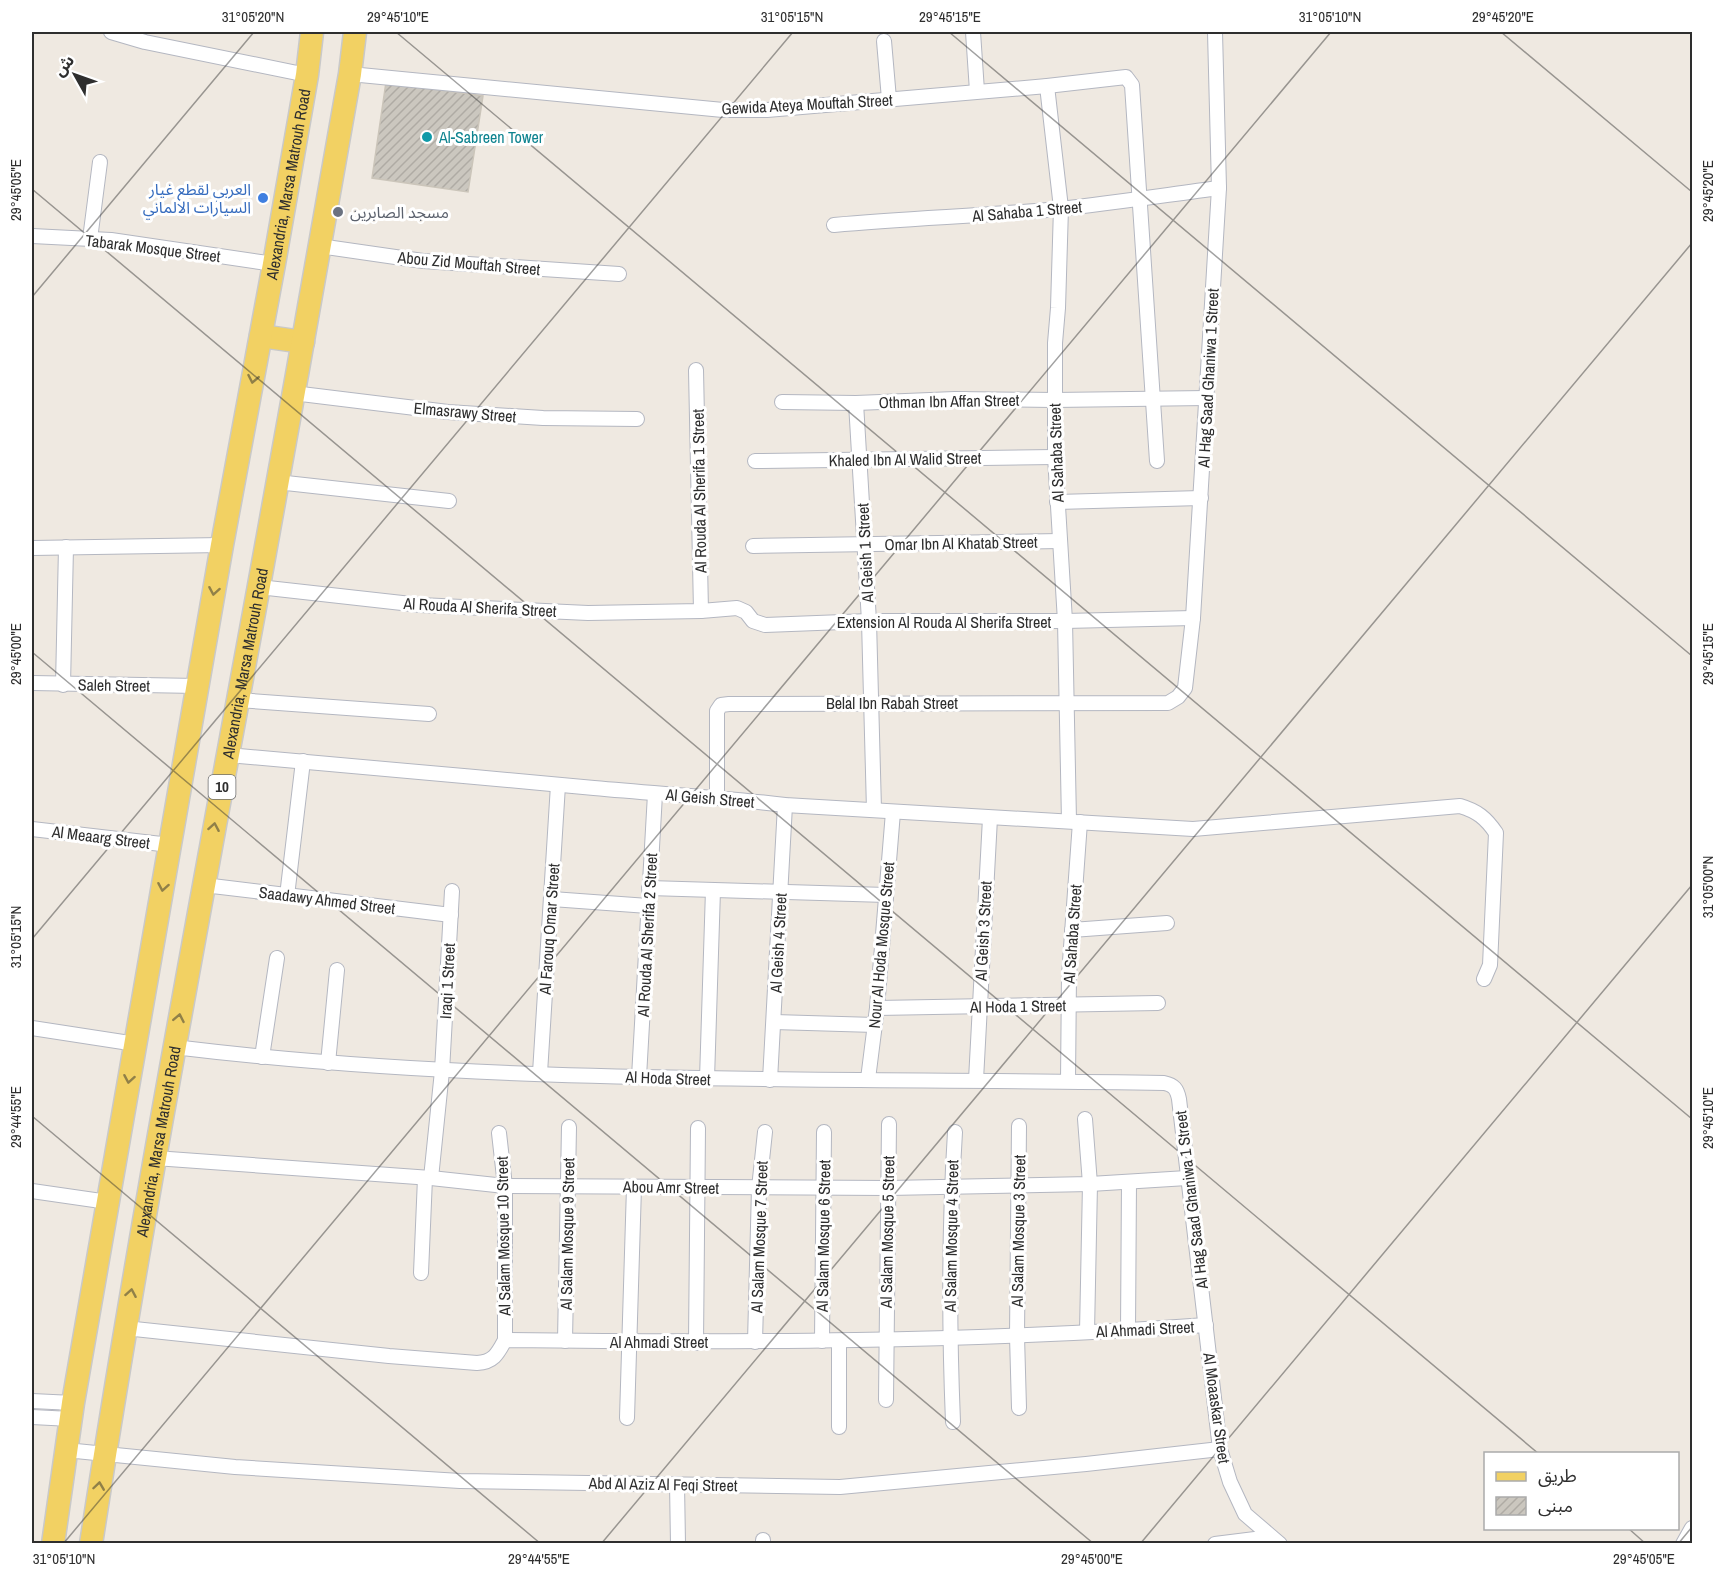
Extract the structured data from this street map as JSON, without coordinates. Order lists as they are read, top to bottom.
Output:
{
  "streets": {
    "main road": ["Alexandria, Marsa Matrouh Road", "10"],
    "street": [
      "Gewida Ateya Mouftah Street",
      "Al Sahaba 1 Street",
      "Tabarak Mosque Street",
      "Abou Zid Mouftah Street",
      "Al Hag Saad Ghaniwa 1 Street",
      "Othman Ibn Affan Street",
      "Elmasrawy Street",
      "Al Sahaba Street",
      "Khaled Ibn Al Walid Street",
      "Al Rouda Al Sherifa 1 Street",
      "Omar Ibn Al Khatab Street",
      "Al Geish 1 Street",
      "Al Rouda Al Sherifa Street",
      "Extension Al Rouda Al Sherifa Street",
      "Saleh Street",
      "Belal Ibn Rabah Street",
      "Al Geish Street",
      "Al Meaarg Street",
      "Saadawy Ahmed Street",
      "Al Farouq Omar Street",
      "Al Geish 3 Street",
      "Al Rouda Al Sherifa 2 Street",
      "Al Geish 4 Street",
      "Nour Al Hoda Mosque Street",
      "Iraqi 1 Street",
      "Al Hoda 1 Street",
      "Al Hoda Street",
      "Abou Amr Street",
      "Al Salam Mosque 3 Street",
      "Al Salam Mosque 5 Street",
      "Al Salam Mosque 9 Street",
      "Al Salam Mosque 10 Street",
      "Al Salam Mosque 6 Street",
      "Al Salam Mosque 4 Street",
      "Al Salam Mosque 7 Street",
      "Al Ahmadi Street",
      "Al Moaaskar Street",
      "Abd Al Aziz Al Feqi Street"
    ]
  },
  "crossings": [
    ["Gewida Ateya Mouftah Street", "Alexandria, Marsa Matrouh Road"],
    ["Gewida Ateya Mouftah Street", "Al Sahaba 1 Street"],
    ["Gewida Ateya Mouftah Street", "Al Sahaba Street"],
    ["Alexandria, Marsa Matrouh Road", "Tabarak Mosque Street"],
    ["Alexandria, Marsa Matrouh Road", "Abou Zid Mouftah Street"],
    ["Alexandria, Marsa Matrouh Road", "Elmasrawy Street"],
    ["Alexandria, Marsa Matrouh Road", "Al Rouda Al Sherifa Street"],
    ["Alexandria, Marsa Matrouh Road", "Saleh Street"],
    ["Alexandria, Marsa Matrouh Road", "Al Geish Street"],
    ["Alexandria, Marsa Matrouh Road", "Al Meaarg Street"],
    ["Alexandria, Marsa Matrouh Road", "Saadawy Ahmed Street"],
    ["Alexandria, Marsa Matrouh Road", "Al Hoda Street"],
    ["Alexandria, Marsa Matrouh Road", "Abou Amr Street"],
    ["Alexandria, Marsa Matrouh Road", "Abd Al Aziz Al Feqi Street"],
    ["Al Sahaba 1 Street", "Al Hag Saad Ghaniwa 1 Street"],
    ["Al Sahaba 1 Street", "Al Sahaba Street"],
    ["Al Hag Saad Ghaniwa 1 Street", "Othman Ibn Affan Street"],
    ["Al Hag Saad Ghaniwa 1 Street", "Extension Al Rouda Al Sherifa Street"],
    ["Al Hag Saad Ghaniwa 1 Street", "Belal Ibn Rabah Street"],
    ["Al Hag Saad Ghaniwa 1 Street", "Al Hoda Street"],
    ["Al Hag Saad Ghaniwa 1 Street", "Abou Amr Street"],
    ["Al Hag Saad Ghaniwa 1 Street", "Al Ahmadi Street"],
    ["Al Hag Saad Ghaniwa 1 Street", "Al Moaaskar Street"],
    ["Othman Ibn Affan Street", "Al Sahaba Street"],
    ["Othman Ibn Affan Street", "Al Geish 1 Street"],
    ["Al Sahaba Street", "Khaled Ibn Al Walid Street"],
    ["Al Sahaba Street", "Omar Ibn Al Khatab Street"],
    ["Al Sahaba Street", "Extension Al Rouda Al Sherifa Street"],
    ["Al Sahaba Street", "Belal Ibn Rabah Street"],
    ["Al Sahaba Street", "Al Geish Street"],
    ["Al Sahaba Street", "Al Hoda 1 Street"],
    ["Al Sahaba Street", "Al Hoda Street"],
    ["Khaled Ibn Al Walid Street", "Al Geish 1 Street"],
    ["Al Rouda Al Sherifa 1 Street", "Al Rouda Al Sherifa Street"],
    ["Al Rouda Al Sherifa 1 Street", "Extension Al Rouda Al Sherifa Street"],
    ["Omar Ibn Al Khatab Street", "Al Geish 1 Street"],
    ["Al Geish 1 Street", "Extension Al Rouda Al Sherifa Street"],
    ["Al Geish 1 Street", "Belal Ibn Rabah Street"],
    ["Al Geish 1 Street", "Al Geish Street"],
    ["Al Rouda Al Sherifa Street", "Extension Al Rouda Al Sherifa Street"],
    ["Belal Ibn Rabah Street", "Al Geish Street"],
    ["Al Geish Street", "Al Farouq Omar Street"],
    ["Al Geish Street", "Al Geish 3 Street"],
    ["Al Geish Street", "Al Rouda Al Sherifa 2 Street"],
    ["Al Geish Street", "Al Geish 4 Street"],
    ["Al Geish Street", "Nour Al Hoda Mosque Street"],
    ["Saadawy Ahmed Street", "Iraqi 1 Street"],
    ["Al Farouq Omar Street", "Al Hoda Street"],
    ["Al Geish 3 Street", "Al Hoda 1 Street"],
    ["Al Geish 3 Street", "Al Hoda Street"],
    ["Al Rouda Al Sherifa 2 Street", "Al Hoda Street"],
    ["Al Geish 4 Street", "Al Hoda Street"],
    ["Nour Al Hoda Mosque Street", "Al Hoda 1 Street"],
    ["Nour Al Hoda Mosque Street", "Al Hoda Street"],
    ["Iraqi 1 Street", "Al Hoda Street"],
    ["Iraqi 1 Street", "Abou Amr Street"],
    ["Abou Amr Street", "Al Salam Mosque 3 Street"],
    ["Abou Amr Street", "Al Salam Mosque 5 Street"],
    ["Abou Amr Street", "Al Salam Mosque 9 Street"],
    ["Abou Amr Street", "Al Salam Mosque 10 Street"],
    ["Abou Amr Street", "Al Salam Mosque 6 Street"],
    ["Abou Amr Street", "Al Salam Mosque 4 Street"],
    ["Abou Amr Street", "Al Salam Mosque 7 Street"],
    ["Al Salam Mosque 3 Street", "Al Ahmadi Street"],
    ["Al Salam Mosque 5 Street", "Al Ahmadi Street"],
    ["Al Salam Mosque 9 Street", "Al Ahmadi Street"],
    ["Al Salam Mosque 10 Street", "Al Ahmadi Street"],
    ["Al Salam Mosque 6 Street", "Al Ahmadi Street"],
    ["Al Salam Mosque 4 Street", "Al Ahmadi Street"],
    ["Al Salam Mosque 7 Street", "Al Ahmadi Street"],
    ["Al Ahmadi Street", "Al Moaaskar Street"],
    ["Al Moaaskar Street", "Abd Al Aziz Al Feqi Street"]
  ],
  "places": ["Al-Sabreen Tower", "العربي لقطع غيار السيارات الالماني", "مسجد الصابرين"],
  "legend": ["طريق", "مبنى"],
  "north": "top left",
  "coordinates": [
    "31°05'20\"N",
    "29°45'10\"E",
    "31°05'15\"N",
    "29°45'15\"E",
    "31°05'10\"N",
    "29°45'20\"E",
    "29°45'05\"E",
    "29°45'00\"E",
    "31°05'00\"N",
    "29°44'55\"E"
  ]
}
